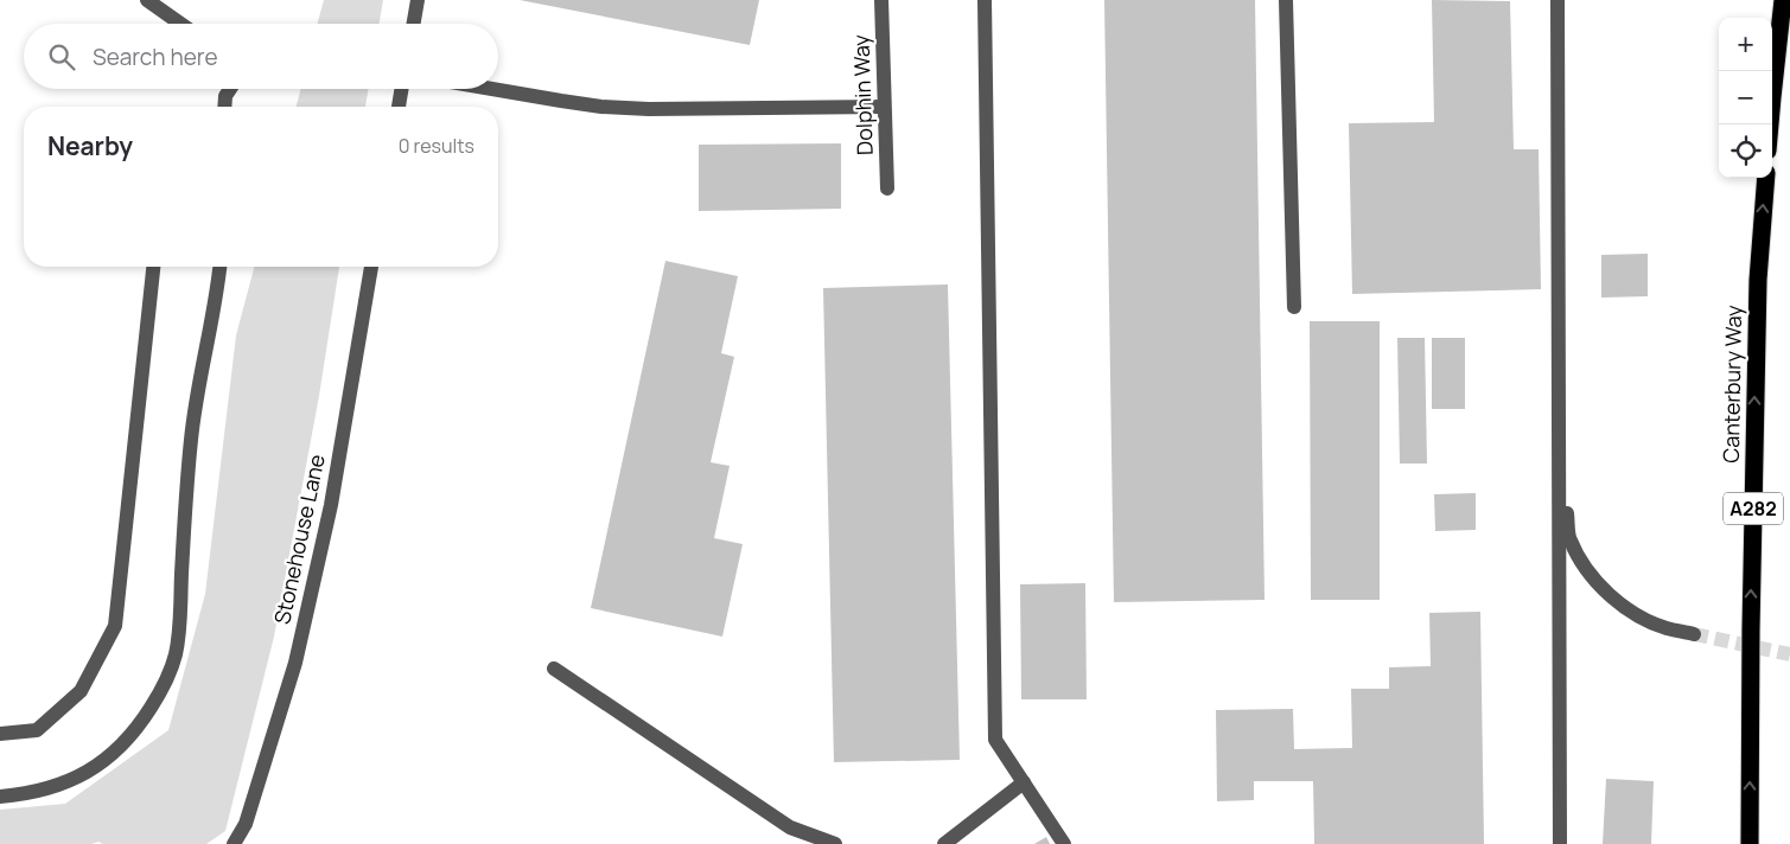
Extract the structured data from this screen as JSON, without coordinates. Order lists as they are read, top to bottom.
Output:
{
  "streets": {
    "highway": ["Canterbury Way", "A282"],
    "street": ["Dolphin Way", "Stonehouse Lane"]
  },
  "one_way": ["Canterbury Way"],
  "page": {
    "map_buttons": ["+", "−"],
    "search": "Search here",
    "heading": ["Nearby", "0 results"]
  }
}
